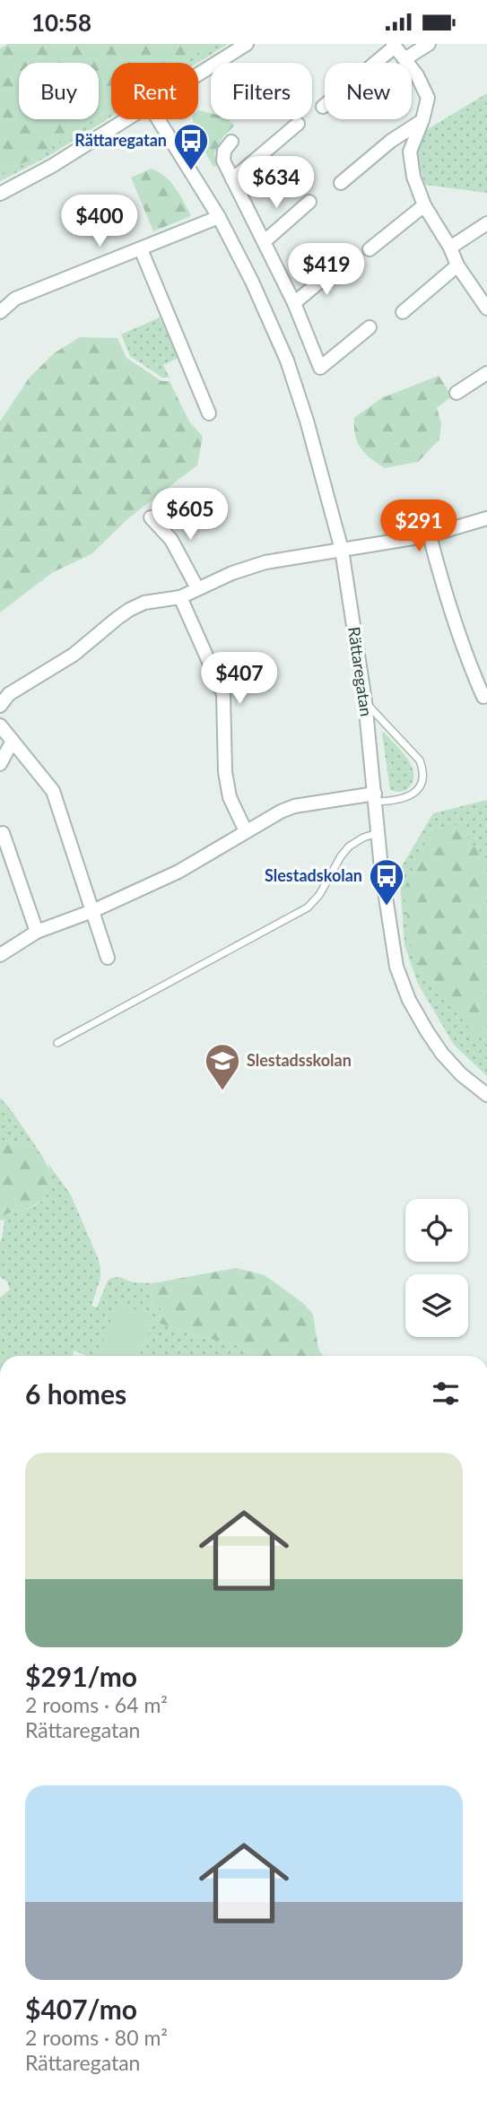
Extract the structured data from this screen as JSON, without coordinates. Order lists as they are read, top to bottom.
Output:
{
  "streets": {
    "street": ["Rättaregatan"]
  },
  "places": {
    "bus stop": ["Rättaregatan", "Slestadskolan"],
    "school or university": ["Slestadsskolan"]
  },
  "page": {
    "status": "10:58",
    "chip": [
      "Buy",
      "Rent",
      "Filters",
      "New"
    ],
    "price": [
      "$634",
      "$400",
      "$419",
      "$605",
      "$291",
      "$407"
    ],
    "heading": "6 homes",
    "list": [
      {
        "name": "$291/mo",
        "note": "2 rooms · 64 m² · Rättaregatan"
      },
      {
        "name": "$407/mo",
        "note": "2 rooms · 80 m² · Rättaregatan"
      }
    ]
  }
}
